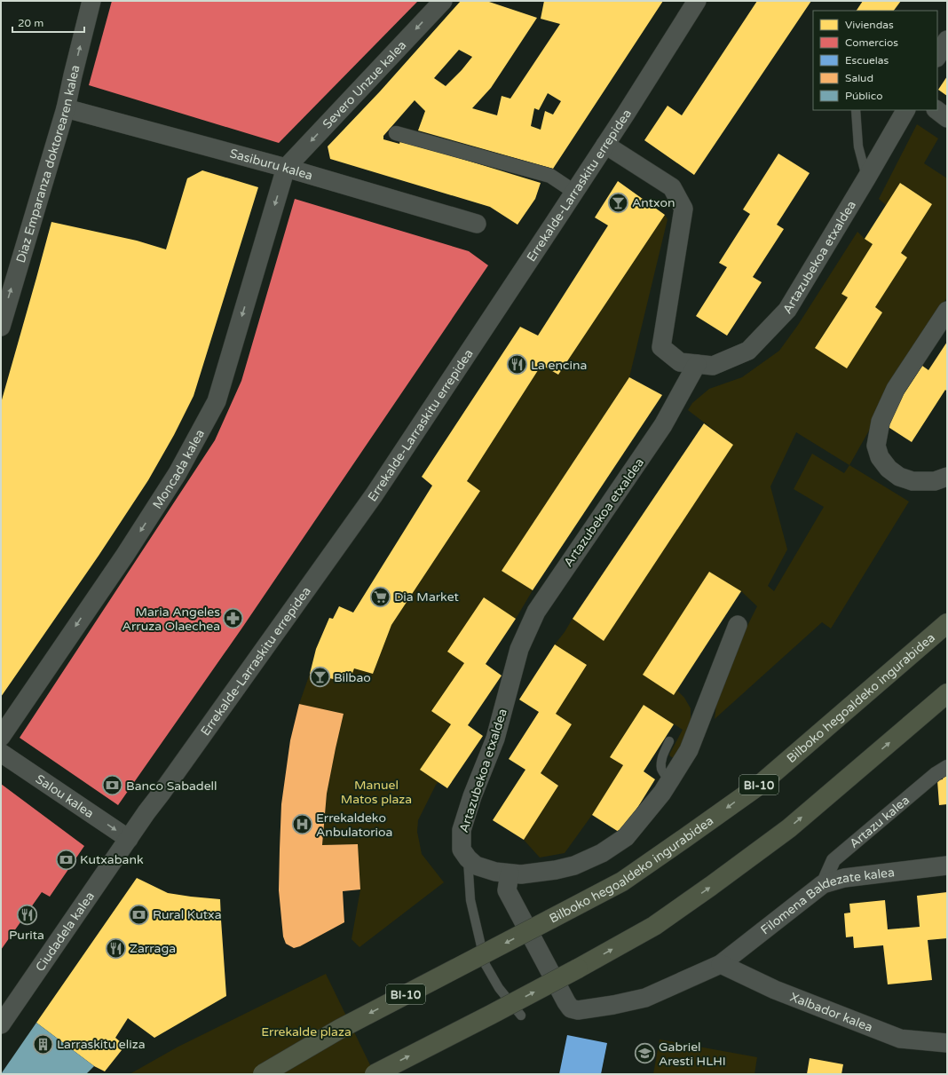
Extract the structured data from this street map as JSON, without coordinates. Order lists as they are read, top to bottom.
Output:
{
  "streets": {
    "highway": ["Bilboko hegoaldeko ingurabidea", "BI-10"],
    "street": [
      "Severo Unzue kalea",
      "Diaz Emparanza doktorearen kalea",
      "Sasiburu kalea",
      "Errekalde-Larraskitu errepidea",
      "Artazubekoa etxaldea",
      "Moncada kalea",
      "Salou kalea",
      "Artazu kalea",
      "Filomena Baldezate kalea",
      "Ciudadela kalea",
      "Xalbador kalea"
    ]
  },
  "crossings": [
    ["Severo Unzue kalea", "Sasiburu kalea"],
    ["Severo Unzue kalea", "Moncada kalea"],
    ["Diaz Emparanza doktorearen kalea", "Sasiburu kalea"],
    ["Sasiburu kalea", "Moncada kalea"],
    ["Errekalde-Larraskitu errepidea", "Artazubekoa etxaldea"],
    ["Errekalde-Larraskitu errepidea", "Salou kalea"],
    ["Errekalde-Larraskitu errepidea", "Ciudadela kalea"],
    ["Salou kalea", "Ciudadela kalea"],
    ["Artazu kalea", "Filomena Baldezate kalea"],
    ["Filomena Baldezate kalea", "Xalbador kalea"]
  ],
  "one_way": [
    "Severo Unzue kalea",
    "Diaz Emparanza doktorearen kalea",
    "Moncada kalea",
    "Salou kalea"
  ],
  "parks": ["Manuel Matos plaza", "Errekalde plaza"],
  "places": {
    "bar": ["Antxon", "Bilbao"],
    "restaurant": ["La encina", "Purita", "Zarraga"],
    "supermarket": ["Dia Market"],
    "pharmacy": ["Maria Angeles Arruza Olaechea"],
    "bank": ["Banco Sabadell", "Kutxabank", "Rural Kutxa"],
    "hospital": ["Errekaldeko Anbulatorioa"],
    "building": ["Larraskitu eliza"],
    "school or university": ["Gabriel Aresti HLHI"]
  },
  "legend": [
    "Viviendas",
    "Comercios",
    "Escuelas",
    "Salud",
    "Público"
  ],
  "scale_bar": "20 m"
}
